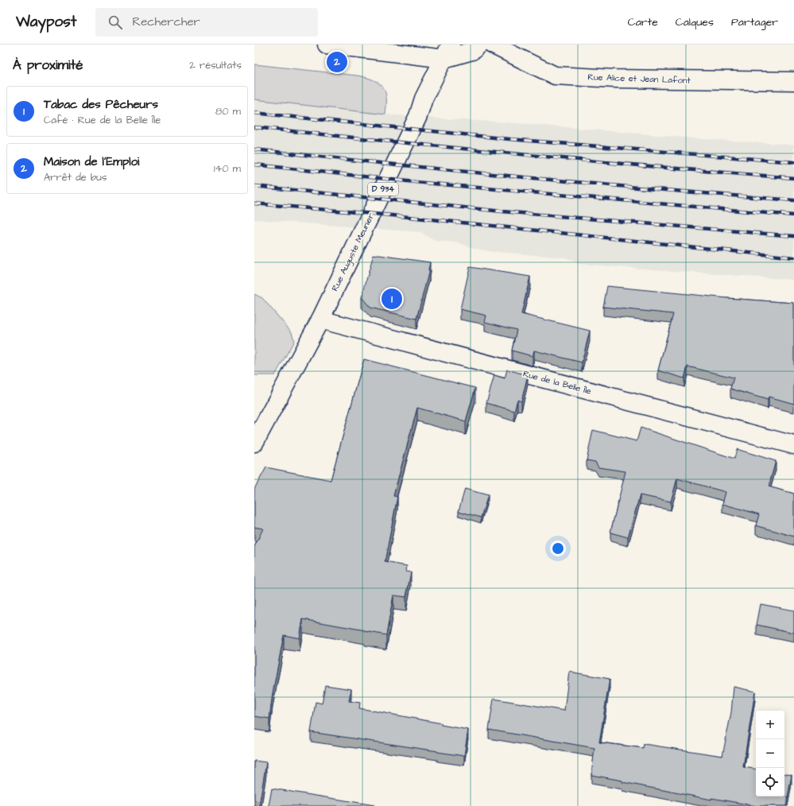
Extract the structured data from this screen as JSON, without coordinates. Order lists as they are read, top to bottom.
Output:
{
  "streets": {
    "street": [
      "Rue Alice et Jean Lafont",
      "D 934",
      "Rue Auguste Meunier",
      "Rue de la Belle Île"
    ]
  },
  "crossings": [
    ["Rue Auguste Meunier", "Rue de la Belle Île"]
  ],
  "page": {
    "header": "Waypost",
    "search": "Rechercher",
    "nav": ["Carte", "Calques", "Partager"],
    "heading": ["À proximité", "2 résultats"],
    "pins": ["2", "1"],
    "list": [
      {
        "mark": "1",
        "name": "Tabac des Pêcheurs",
        "note": "Café · Rue de la Belle Île",
        "value": "80 m"
      },
      {
        "mark": "2",
        "name": "Maison de l'Emploi",
        "note": "Arrêt de bus",
        "value": "140 m"
      }
    ],
    "map_buttons": ["+", "−"]
  }
}
